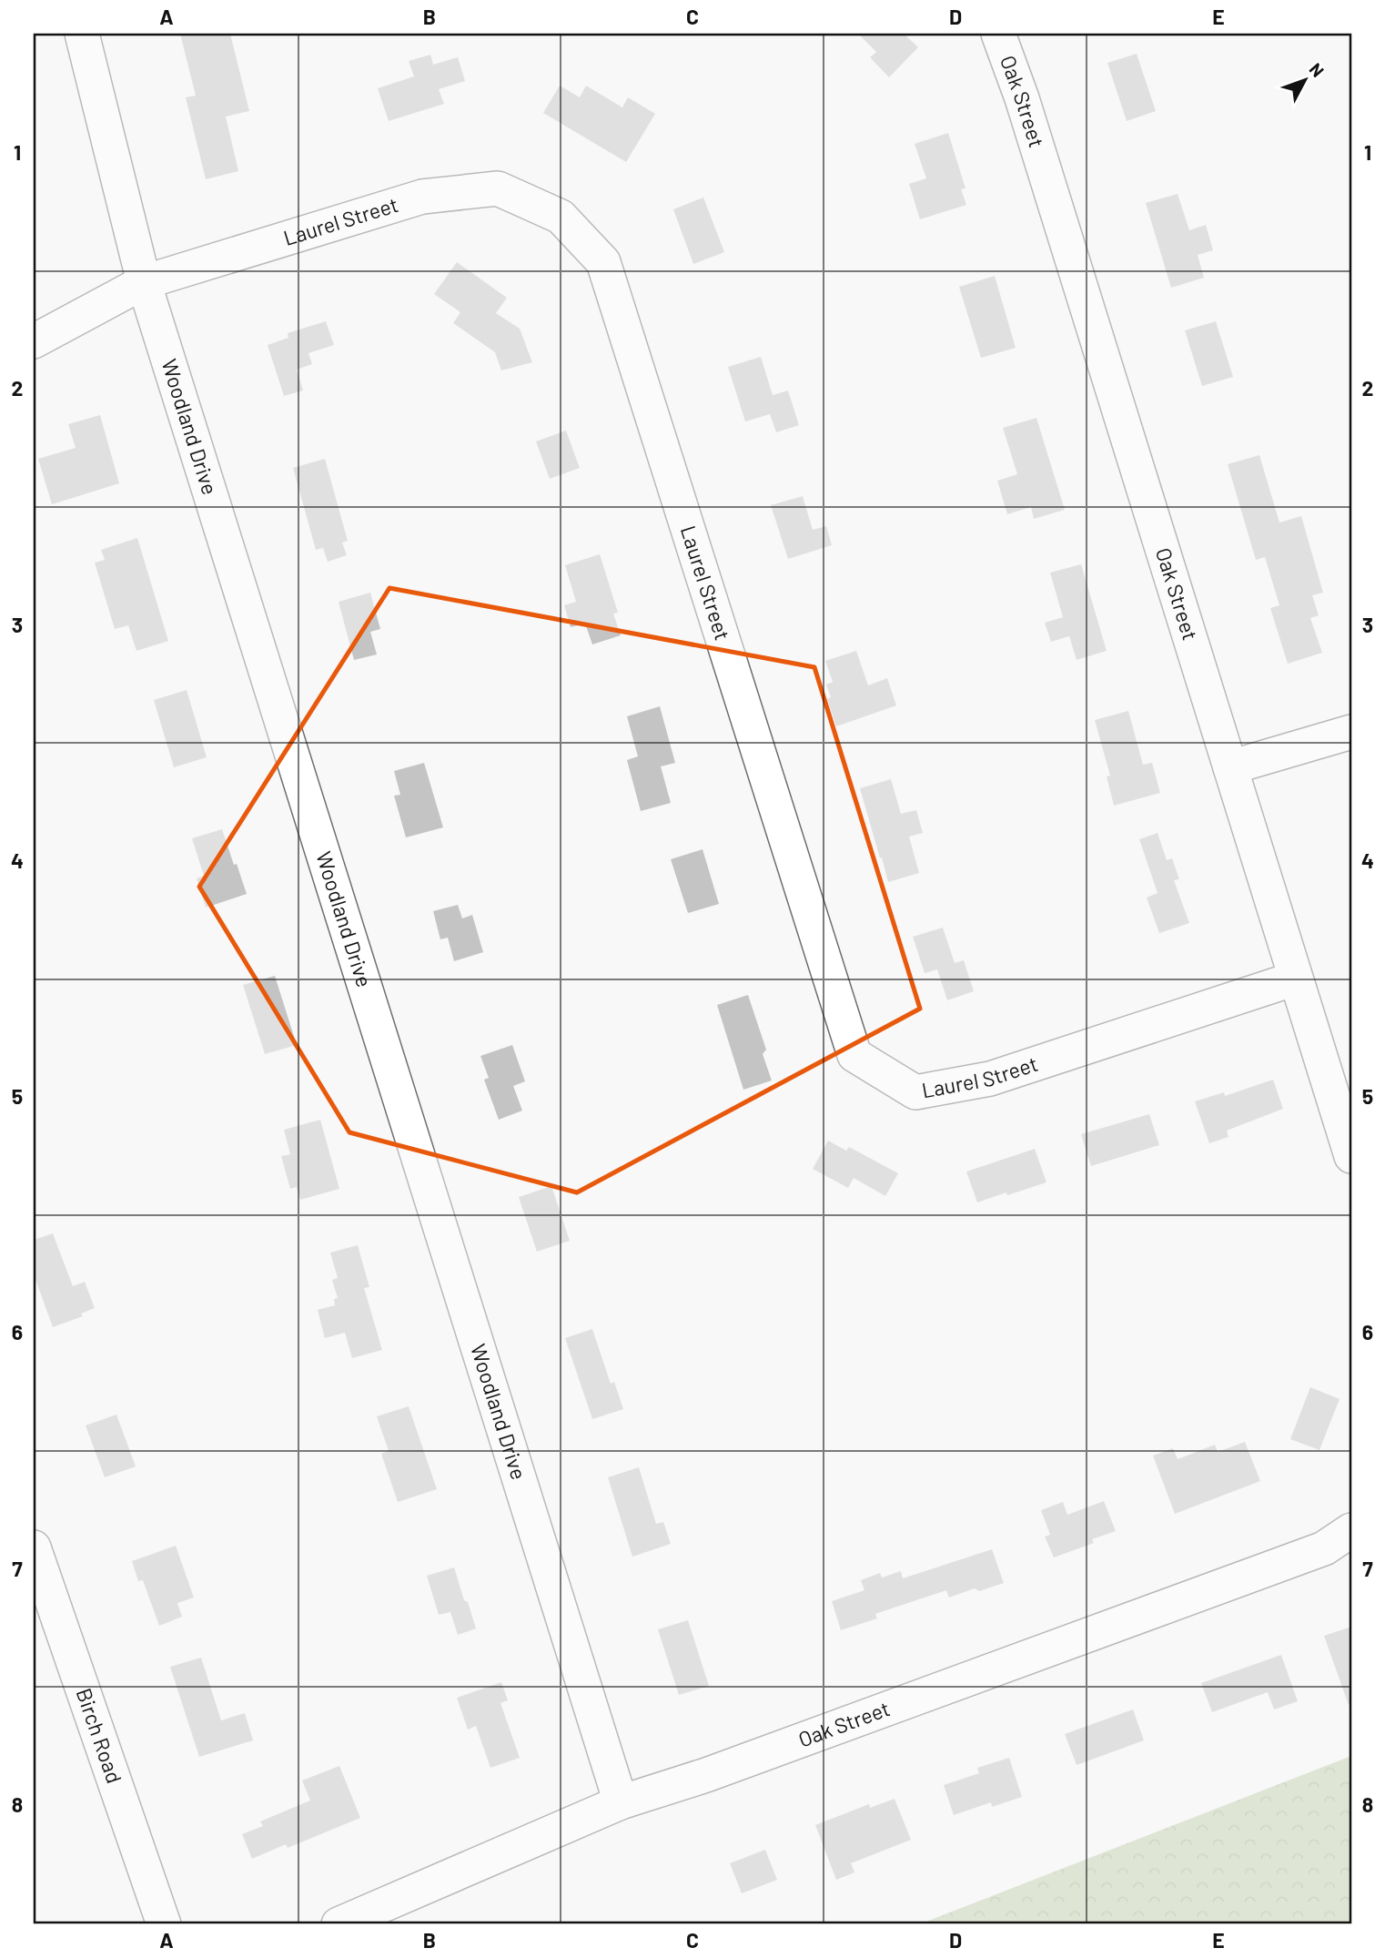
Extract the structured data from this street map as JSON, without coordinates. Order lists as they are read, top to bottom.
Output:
{
  "streets": {
    "street": [
      "Oak Street",
      "Laurel Street",
      "Woodland Drive",
      "Birch Road"
    ]
  },
  "crossings": [
    ["Oak Street", "Laurel Street"],
    ["Oak Street", "Woodland Drive"],
    ["Laurel Street", "Woodland Drive"]
  ],
  "north": "top right",
  "grid": {
    "columns": [
      "A",
      "B",
      "C",
      "D",
      "E"
    ],
    "rows": [
      "1",
      "2",
      "3",
      "4",
      "5",
      "6",
      "7",
      "8"
    ]
  }
}
